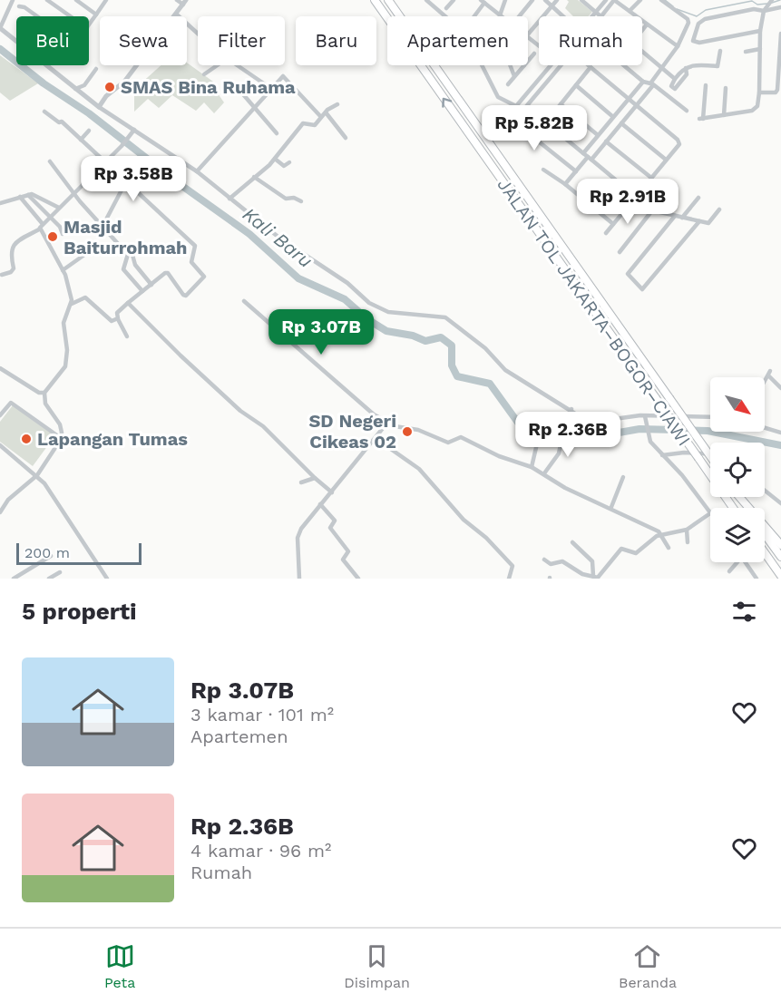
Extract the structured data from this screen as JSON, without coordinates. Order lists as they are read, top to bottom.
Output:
{
  "streets": {
    "highway": ["JALAN TOL JAKARTA–BOGOR–CIAWI"]
  },
  "water": ["Kali Baru"],
  "places": [
    "SMAS Bina Ruhama",
    "Masjid Baiturrohmah",
    "SD Negeri Cikeas 02",
    "Lapangan Tumas"
  ],
  "scale_bar": "200 m",
  "north": "bottom right",
  "page": {
    "chip": [
      "Beli",
      "Sewa",
      "Filter",
      "Baru",
      "Apartemen",
      "Rumah"
    ],
    "price": [
      "Rp 5.82B",
      "Rp 3.58B",
      "Rp 2.91B",
      "Rp 3.07B",
      "Rp 2.36B"
    ],
    "scale": "200 m",
    "heading": "5 properti",
    "list": [
      {
        "name": "Rp 3.07B",
        "note": "3 kamar · 101 m² · Apartemen"
      },
      {
        "name": "Rp 2.36B",
        "note": "4 kamar · 96 m² · Rumah"
      }
    ],
    "tabs": ["Peta", "Disimpan", "Beranda"]
  }
}
